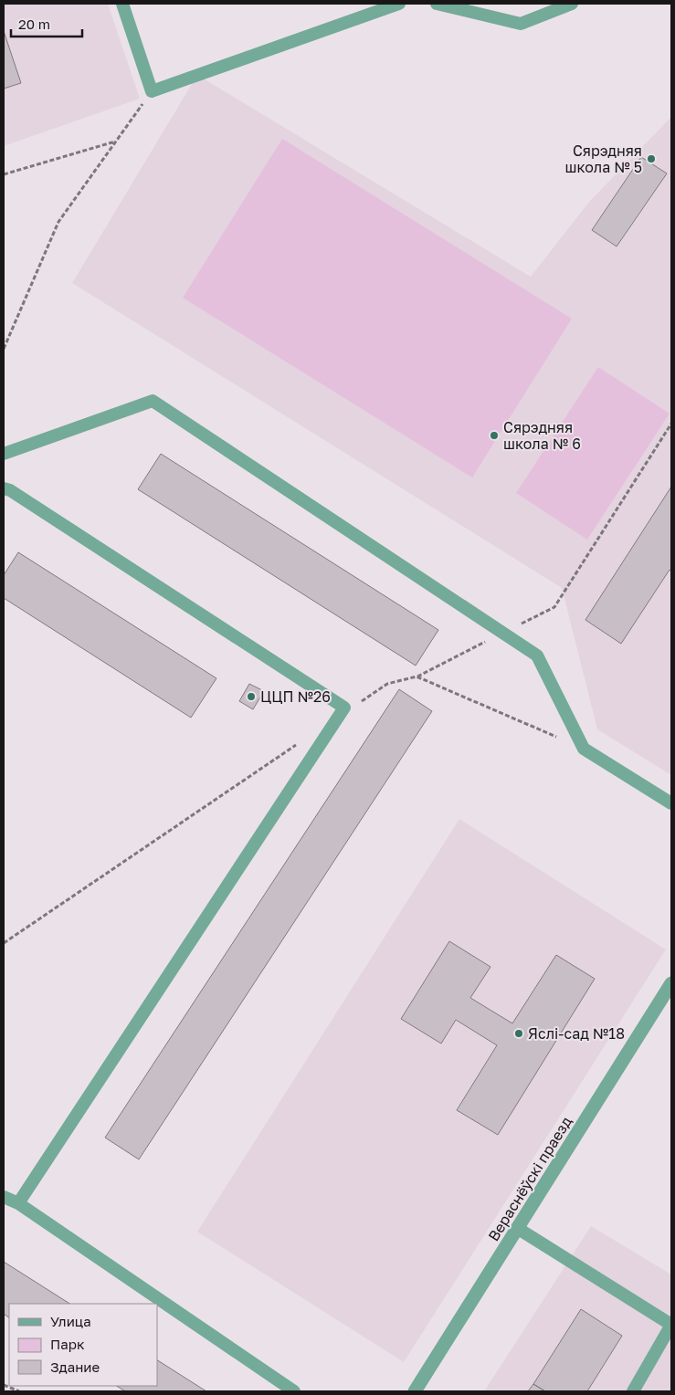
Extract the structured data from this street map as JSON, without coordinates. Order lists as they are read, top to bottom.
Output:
{
  "streets": {
    "street": ["Вераснёўскі праезд"]
  },
  "places": [
    "Сярэдняя школа № 5",
    "Сярэдняя школа № 6",
    "ЦЦП №26",
    "Яслі-сад №18"
  ],
  "legend": ["Улица", "Парк", "Здание"],
  "scale_bar": "20 m"
}
